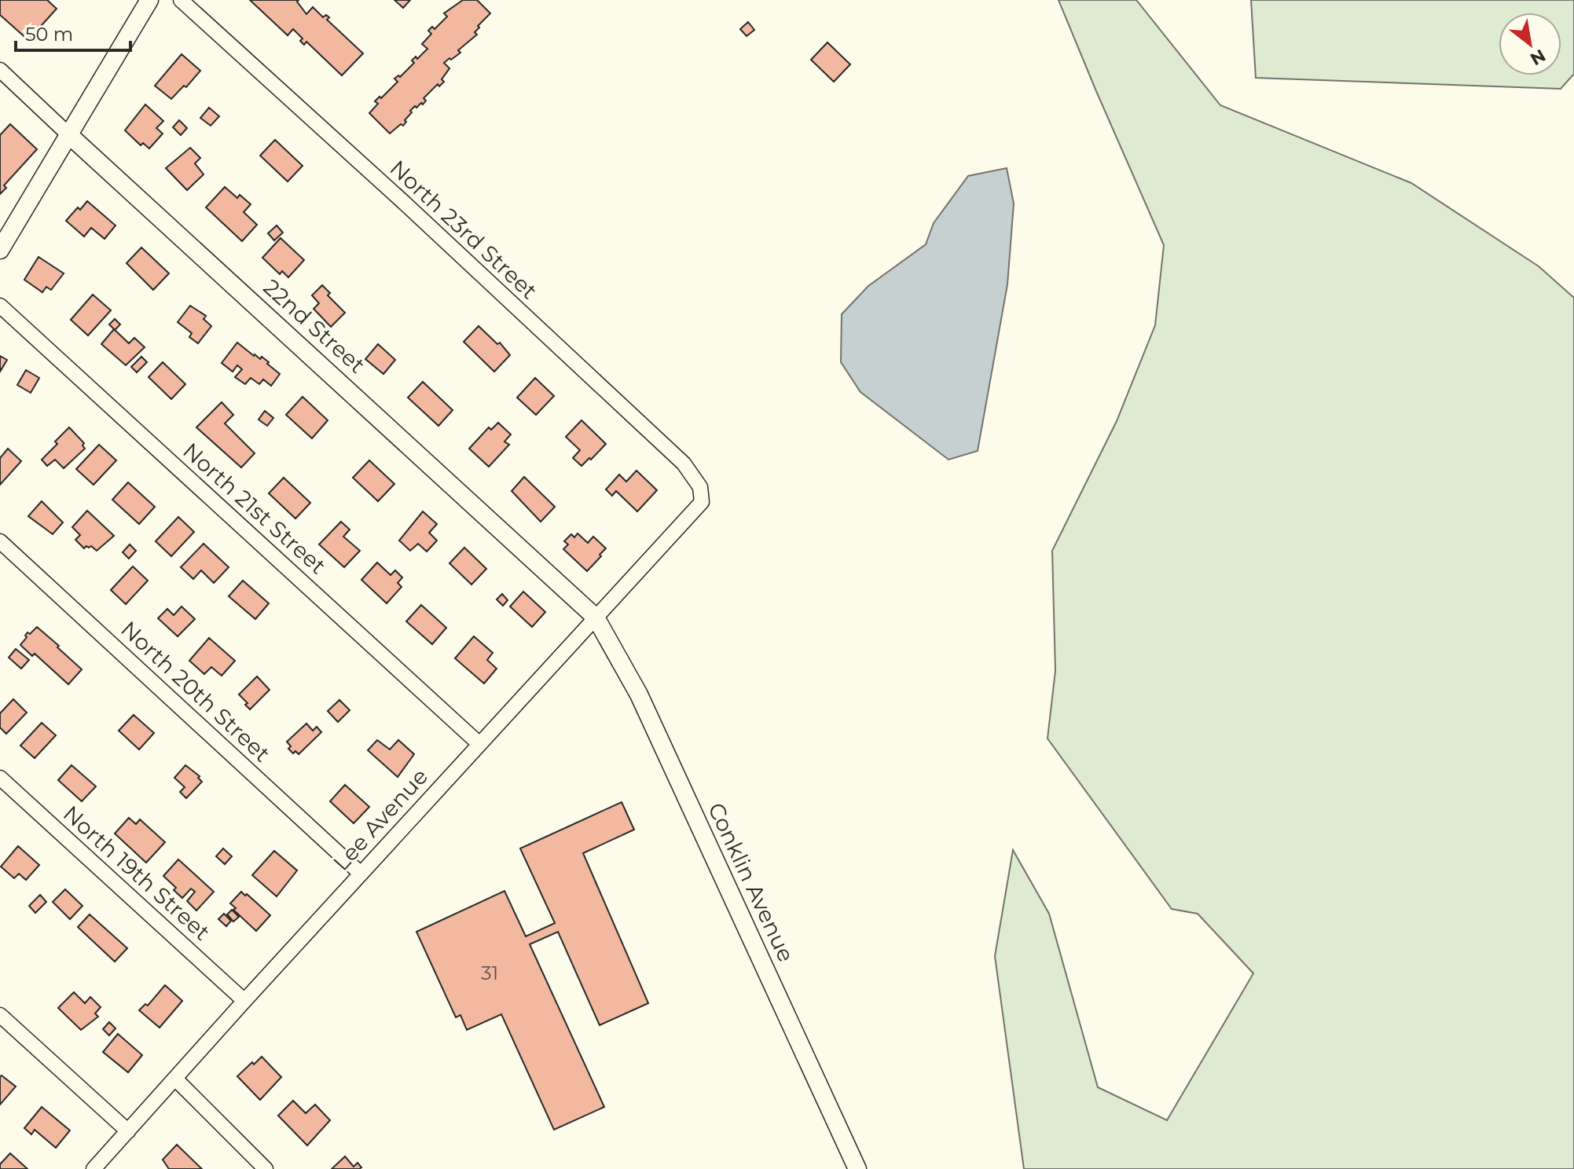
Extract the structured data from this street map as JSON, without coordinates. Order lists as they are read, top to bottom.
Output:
{
  "streets": {
    "street": [
      "North 23rd Street",
      "22nd Street",
      "North 21st Street",
      "North 20th Street",
      "Lee Avenue",
      "North 19th Street",
      "Conklin Avenue"
    ]
  },
  "crossings": [
    ["North 23rd Street", "Lee Avenue"],
    ["22nd Street", "Lee Avenue"],
    ["22nd Street", "Conklin Avenue"],
    ["North 21st Street", "Lee Avenue"],
    ["North 20th Street", "Lee Avenue"],
    ["Lee Avenue", "North 19th Street"],
    ["Lee Avenue", "Conklin Avenue"]
  ],
  "house_numbers": ["31"],
  "scale_bar": "50 m",
  "north": "bottom right"
}
